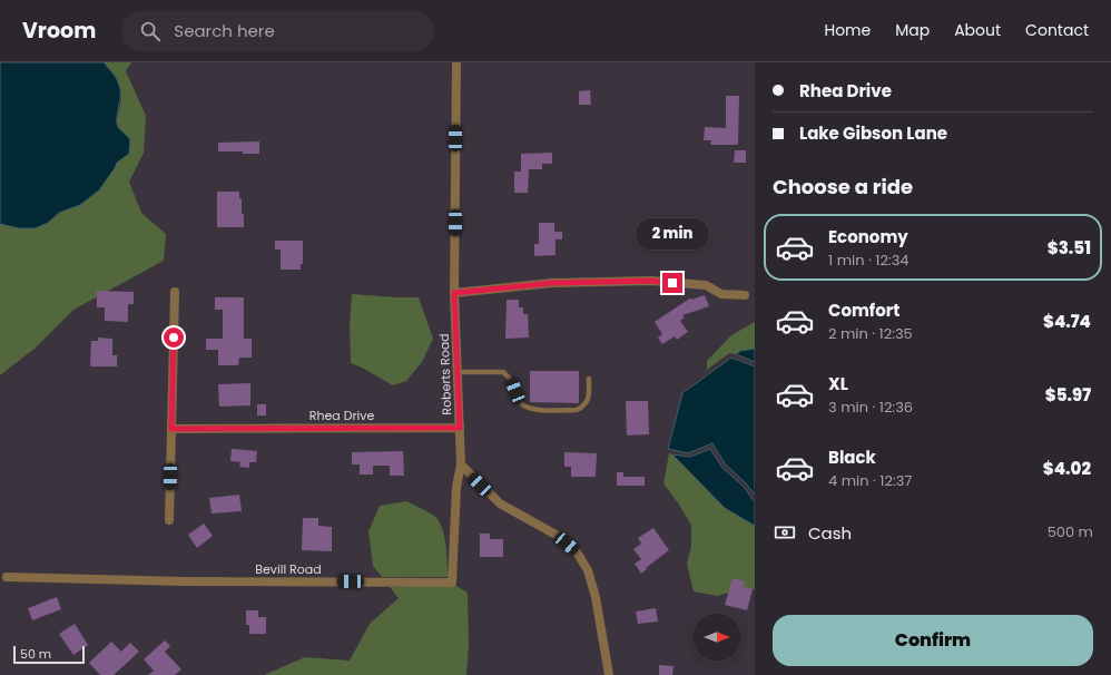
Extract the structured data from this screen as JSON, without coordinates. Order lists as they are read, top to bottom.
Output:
{
  "streets": {
    "street": ["Roberts Road", "Rhea Drive", "Bevill Road"]
  },
  "crossings": [
    ["Roberts Road", "Rhea Drive"],
    ["Roberts Road", "Bevill Road"]
  ],
  "scale_bar": "50 m",
  "north": "right",
  "page": {
    "header": "Vroom",
    "search": "Search here",
    "nav": [
      "Home",
      "Map",
      "About",
      "Contact"
    ],
    "banner": ["Rhea Drive", "Lake Gibson Lane"],
    "heading": "Choose a ride",
    "list": [
      {
        "name": "Economy",
        "note": "1 min · 12:34",
        "value": "$3.51"
      },
      {
        "name": "Comfort",
        "note": "2 min · 12:35",
        "value": "$4.74"
      },
      {
        "name": "XL",
        "note": "3 min · 12:36",
        "value": "$5.97"
      },
      {
        "name": "Black",
        "note": "4 min · 12:37",
        "value": "$4.02"
      }
    ],
    "bubble": "2 min",
    "pay": ["Cash", "500 m"],
    "buttons": "Confirm",
    "scale": "50 m"
  }
}
